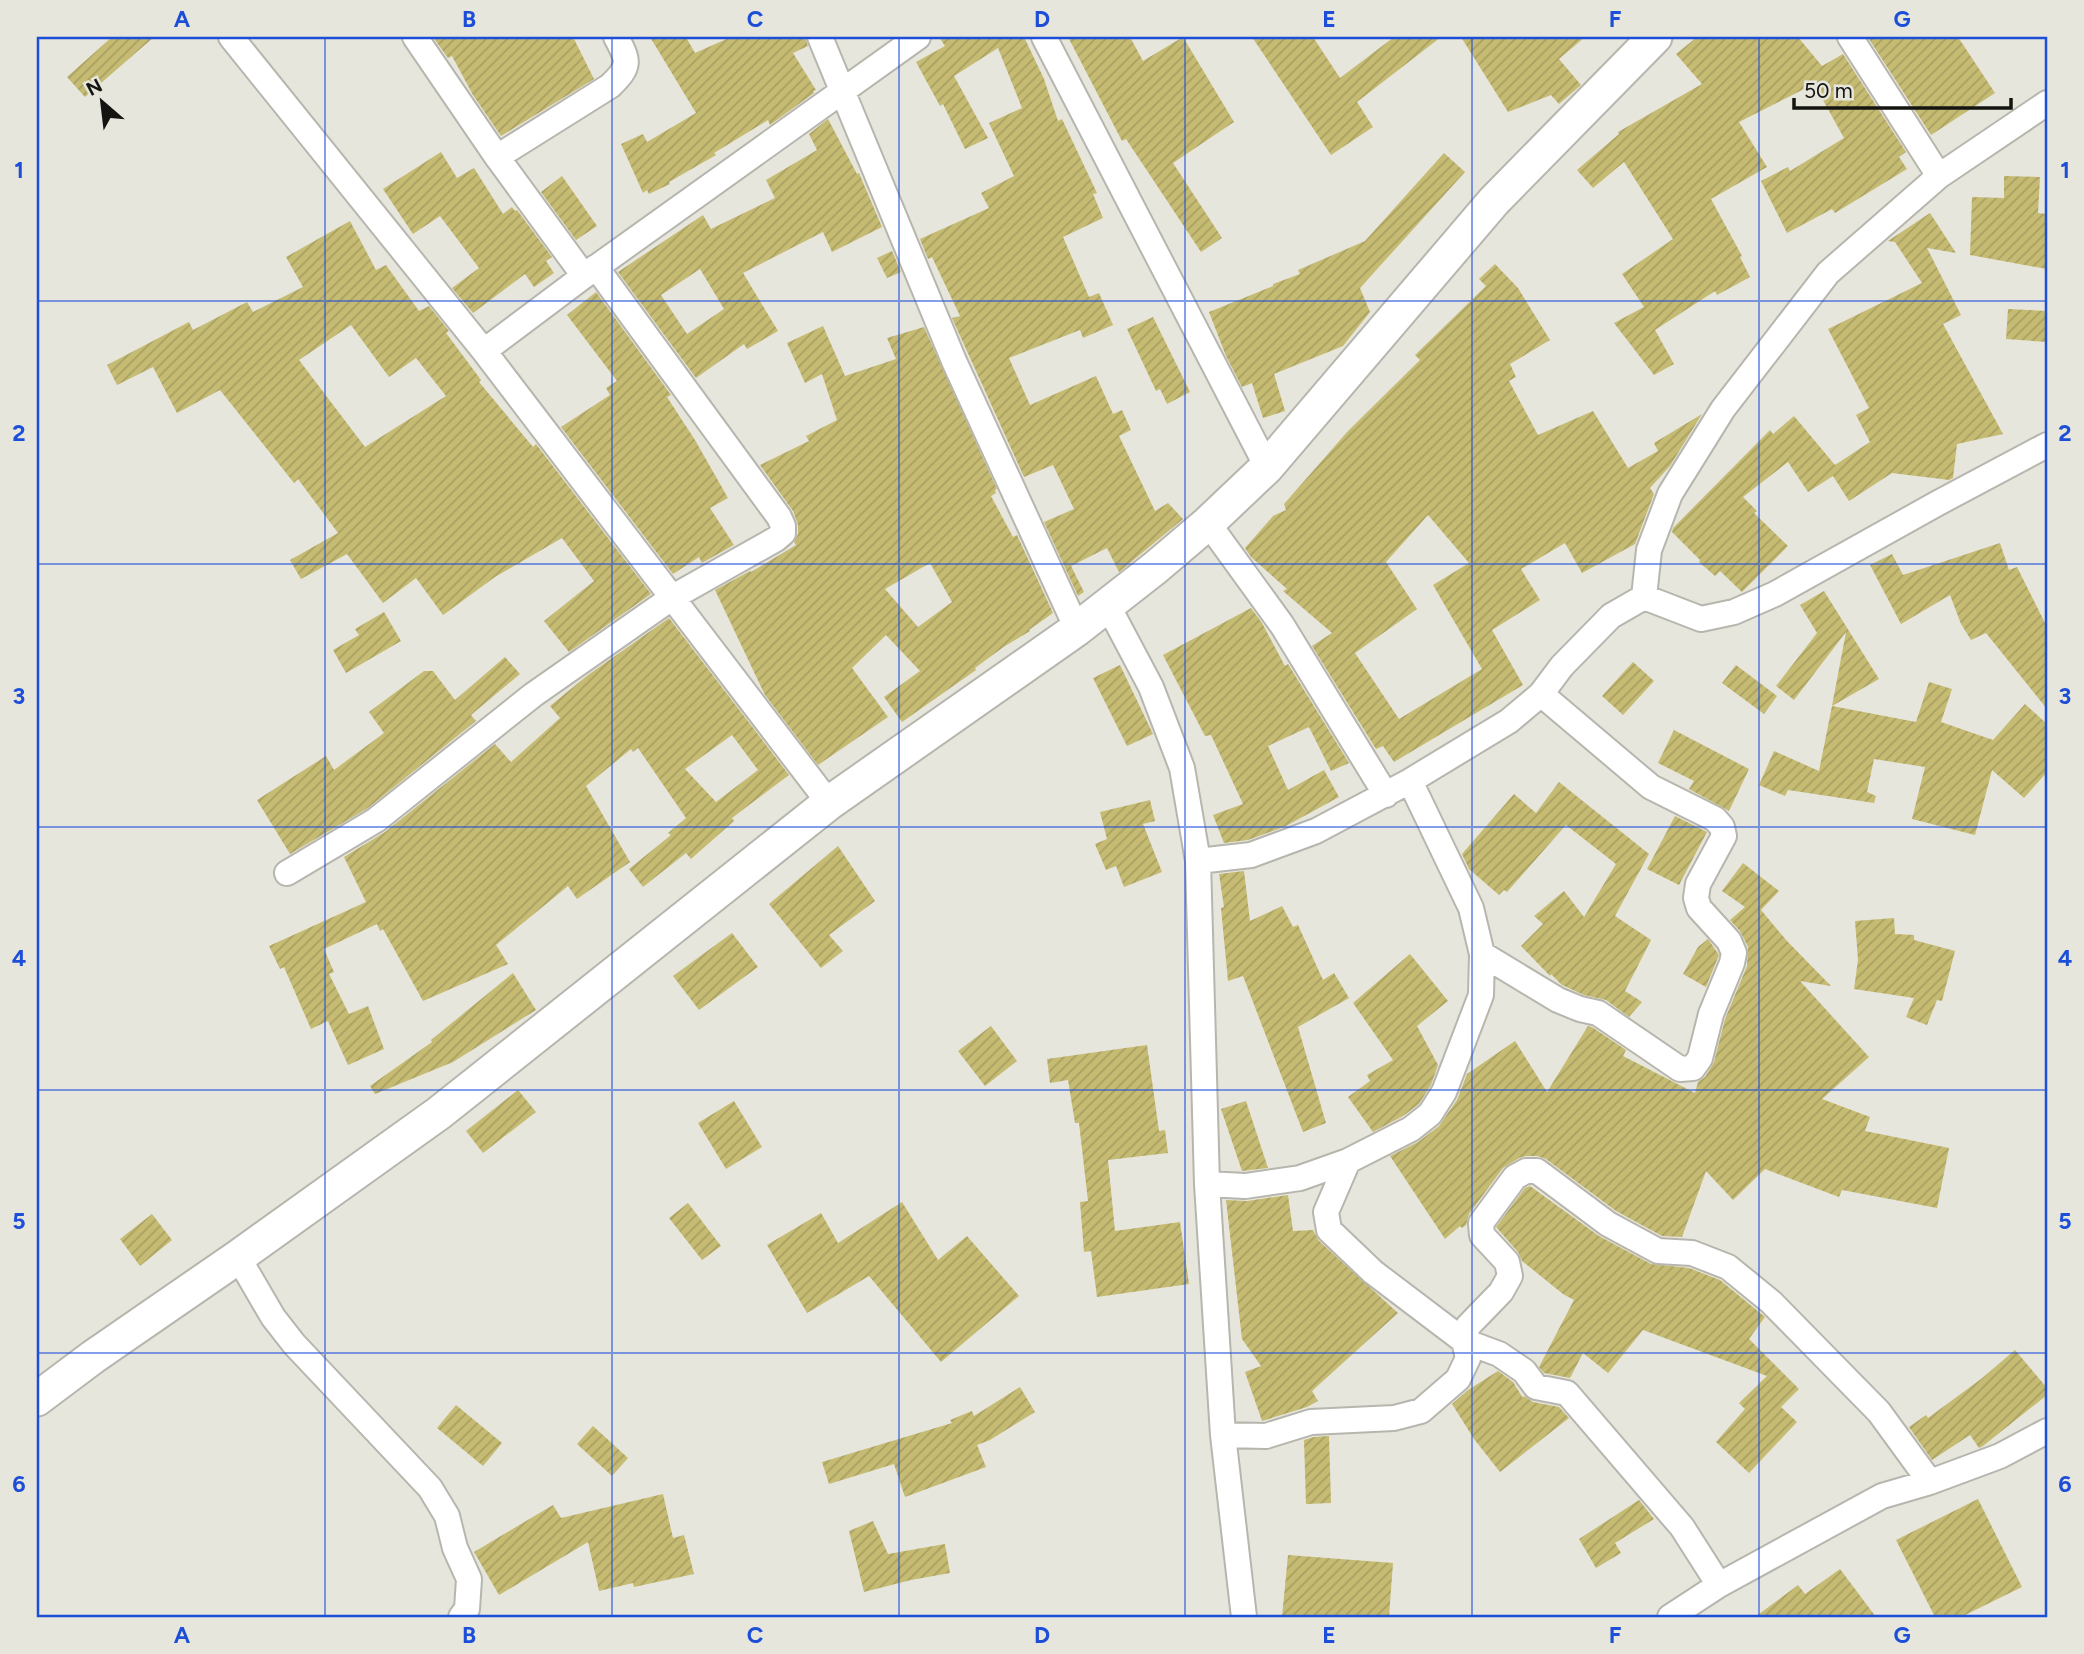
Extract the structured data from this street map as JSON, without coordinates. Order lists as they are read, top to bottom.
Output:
{
  "scale_bar": "50 m",
  "north": "top left",
  "grid": {
    "columns": [
      "A",
      "B",
      "C",
      "D",
      "E",
      "F",
      "G"
    ],
    "rows": [
      "1",
      "2",
      "3",
      "4",
      "5",
      "6"
    ]
  }
}
